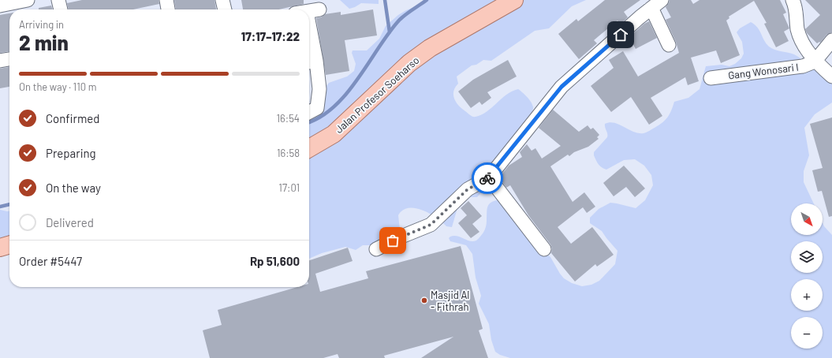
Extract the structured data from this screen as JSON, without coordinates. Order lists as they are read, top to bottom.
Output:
{
  "streets": {
    "main road": ["Jalan Profesor Soeharso"],
    "street": ["Gang Wonosari I"]
  },
  "places": ["Masjid Al - Fithrah"],
  "north": "bottom right",
  "page": {
    "heading": ["2 min", "Arriving in", "17:17–17:22"],
    "panel": ["Order #5447", "Rp 51,600"],
    "bar": "On the way · 110 m",
    "list": [
      ["Confirmed", "16:54"],
      ["Preparing", "16:58"],
      ["On the way", "17:01"],
      "Delivered"
    ],
    "map_buttons": ["+", "−"]
  }
}
